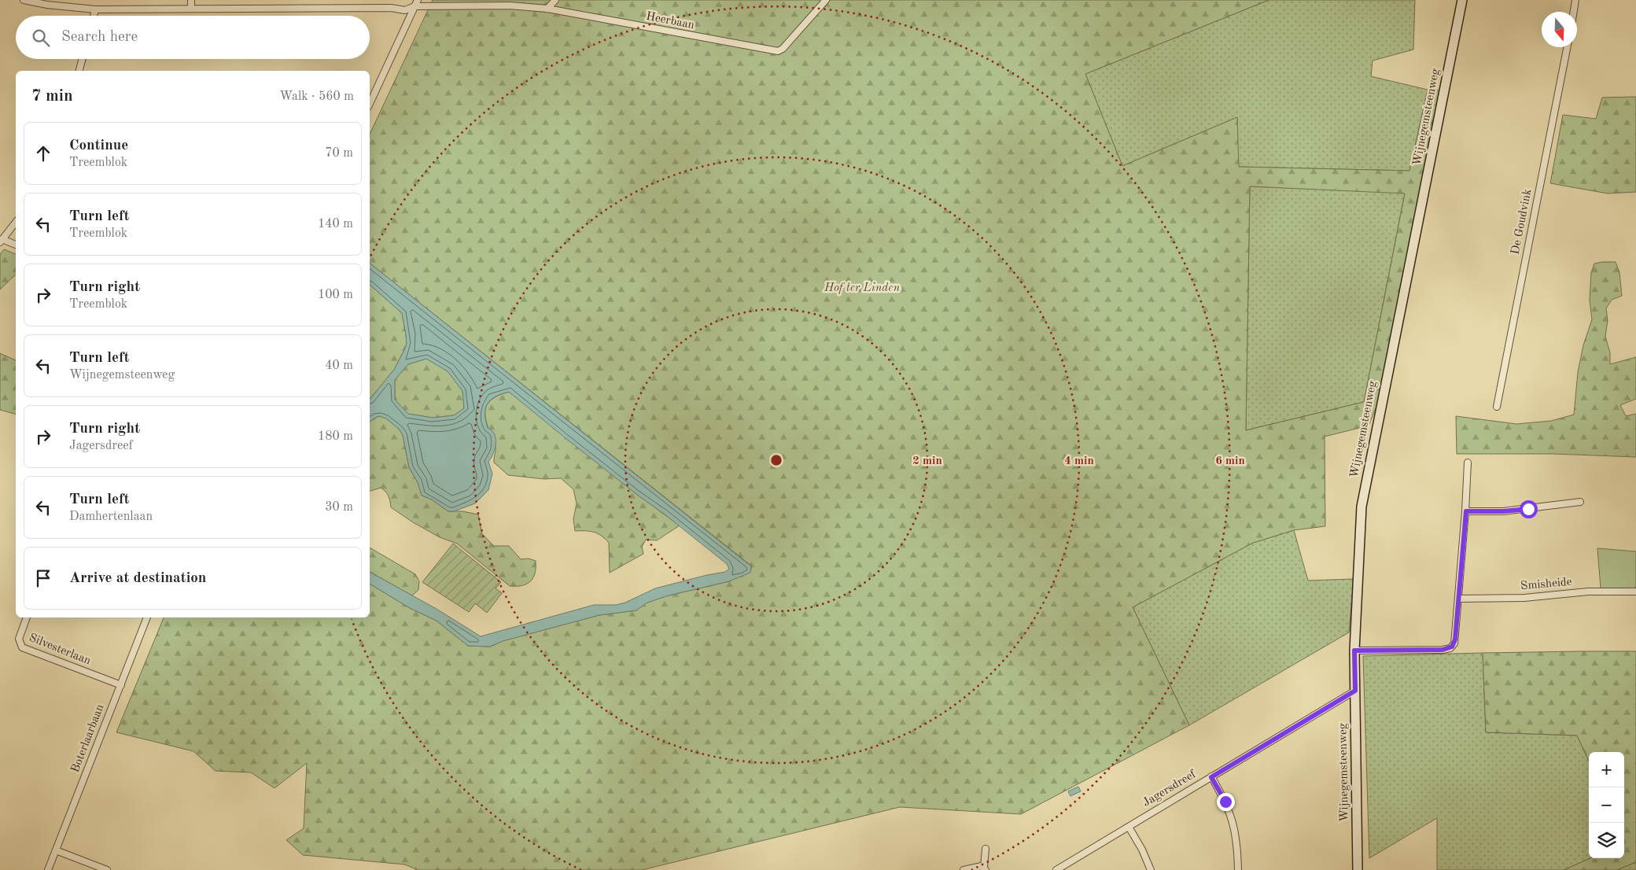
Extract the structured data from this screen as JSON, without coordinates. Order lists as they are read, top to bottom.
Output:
{
  "streets": {
    "street": [
      "Heerbaan",
      "Wijnegemsteenweg",
      "De Goudvink",
      "Smisheide",
      "Silvesterlaan",
      "Boterlaarbaan",
      "Jagersdreef"
    ]
  },
  "crossings": [
    ["Wijnegemsteenweg", "Jagersdreef"],
    ["Silvesterlaan", "Boterlaarbaan"]
  ],
  "parks": ["Hof ter Linden"],
  "north": "bottom",
  "page": {
    "search": "Search here",
    "heading": ["7 min", "Walk · 560 m"],
    "list": [
      ["Continue", "Treemblok", "70 m"],
      ["Turn left", "Treemblok", "140 m"],
      ["Turn right", "Treemblok", "100 m"],
      ["Turn left", "Wijnegemsteenweg", "40 m"],
      ["Turn right", "Jagersdreef", "180 m"],
      ["Turn left", "Damhertenlaan", "30 m"],
      "Arrive at destination"
    ],
    "map_buttons": ["+", "−"]
  },
  "rings": ["2 min", "4 min", "6 min"]
}
